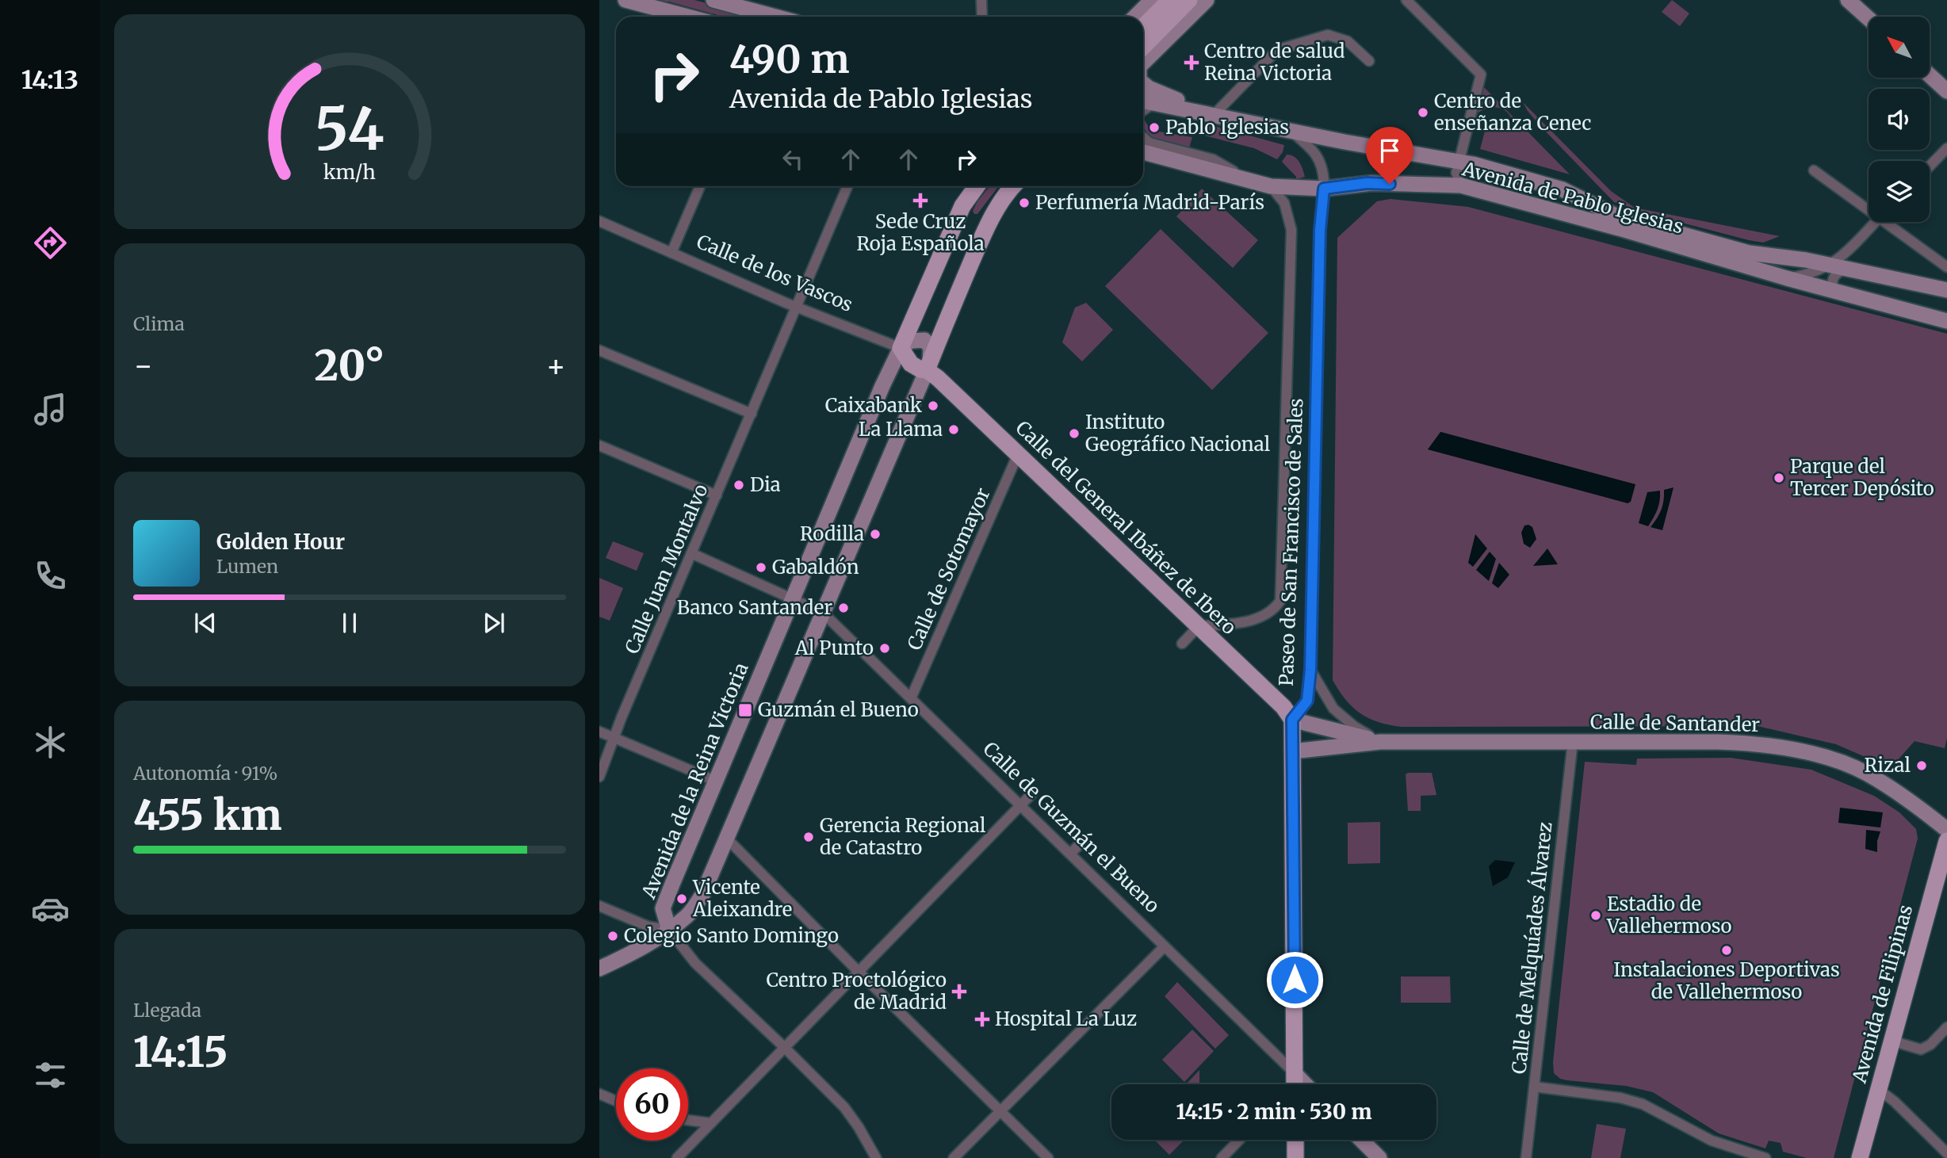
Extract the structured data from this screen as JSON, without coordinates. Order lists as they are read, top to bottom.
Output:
{
  "streets": {
    "main road": [
      "Calle de los Vascos",
      "Calle del General Ibáñez de Ibero",
      "Avenida de la Reina Victoria",
      "Avenida de Filipinas"
    ],
    "street": [
      "Avenida de Pablo Iglesias",
      "Paseo de San Francisco de Sales",
      "Calle Juan Montalvo",
      "Calle de Sotomayor",
      "Calle de Santander",
      "Calle de Guzmán el Bueno",
      "Calle de Melquíades Álvarez"
    ]
  },
  "crossings": [
    ["Avenida de Pablo Iglesias", "Paseo de San Francisco de Sales"],
    ["Calle de los Vascos", "Calle del General Ibáñez de Ibero"],
    ["Calle de los Vascos", "Calle Juan Montalvo"],
    ["Calle de los Vascos", "Avenida de la Reina Victoria"],
    ["Calle del General Ibáñez de Ibero", "Paseo de San Francisco de Sales"],
    ["Calle del General Ibáñez de Ibero", "Calle de Sotomayor"],
    ["Calle del General Ibáñez de Ibero", "Calle de Santander"],
    ["Calle del General Ibáñez de Ibero", "Avenida de la Reina Victoria"],
    ["Paseo de San Francisco de Sales", "Calle de Santander"],
    ["Calle Juan Montalvo", "Calle de Guzmán el Bueno"],
    ["Calle de Sotomayor", "Calle de Guzmán el Bueno"],
    ["Calle de Santander", "Calle de Melquíades Álvarez"],
    ["Avenida de la Reina Victoria", "Calle de Guzmán el Bueno"]
  ],
  "places": {
    "health": [
      "Centro de salud Reina Victoria",
      "Sede Cruz Roja Española",
      "Centro Proctológico de Madrid",
      "Hospital La Luz"
    ],
    "other": [
      "Centro de enseñanza Cenec",
      "Pablo Iglesias",
      "Perfumería Madrid-París",
      "Caixabank",
      "La Llama",
      "Instituto Geográfico Nacional",
      "Parque del Tercer Depósito",
      "Dia",
      "Rodilla",
      "Gabaldón",
      "Banco Santander",
      "Al Punto",
      "Rizal",
      "Gerencia Regional de Catastro",
      "Vicente Aleixandre",
      "Estadio de Vallehermoso",
      "Colegio Santo Domingo",
      "Instalaciones Deportivas de Vallehermoso"
    ],
    "transit": ["Guzmán el Bueno"]
  },
  "north": "top left",
  "page": {
    "tabs": "14:13",
    "turn": ["490 m", "Avenida de Pablo Iglesias"],
    "tile": [
      "Clima",
      ["Autonomía · 91%", "455 km"],
      ["Llegada", "14:15"]
    ],
    "heat": ["−", "20°", "+"],
    "song": ["Golden Hour", "Lumen"],
    "limit": "60",
    "trip": "14:15 · 2 min · 530 m",
    "gauge": ["54", "km/h"]
  }
}
